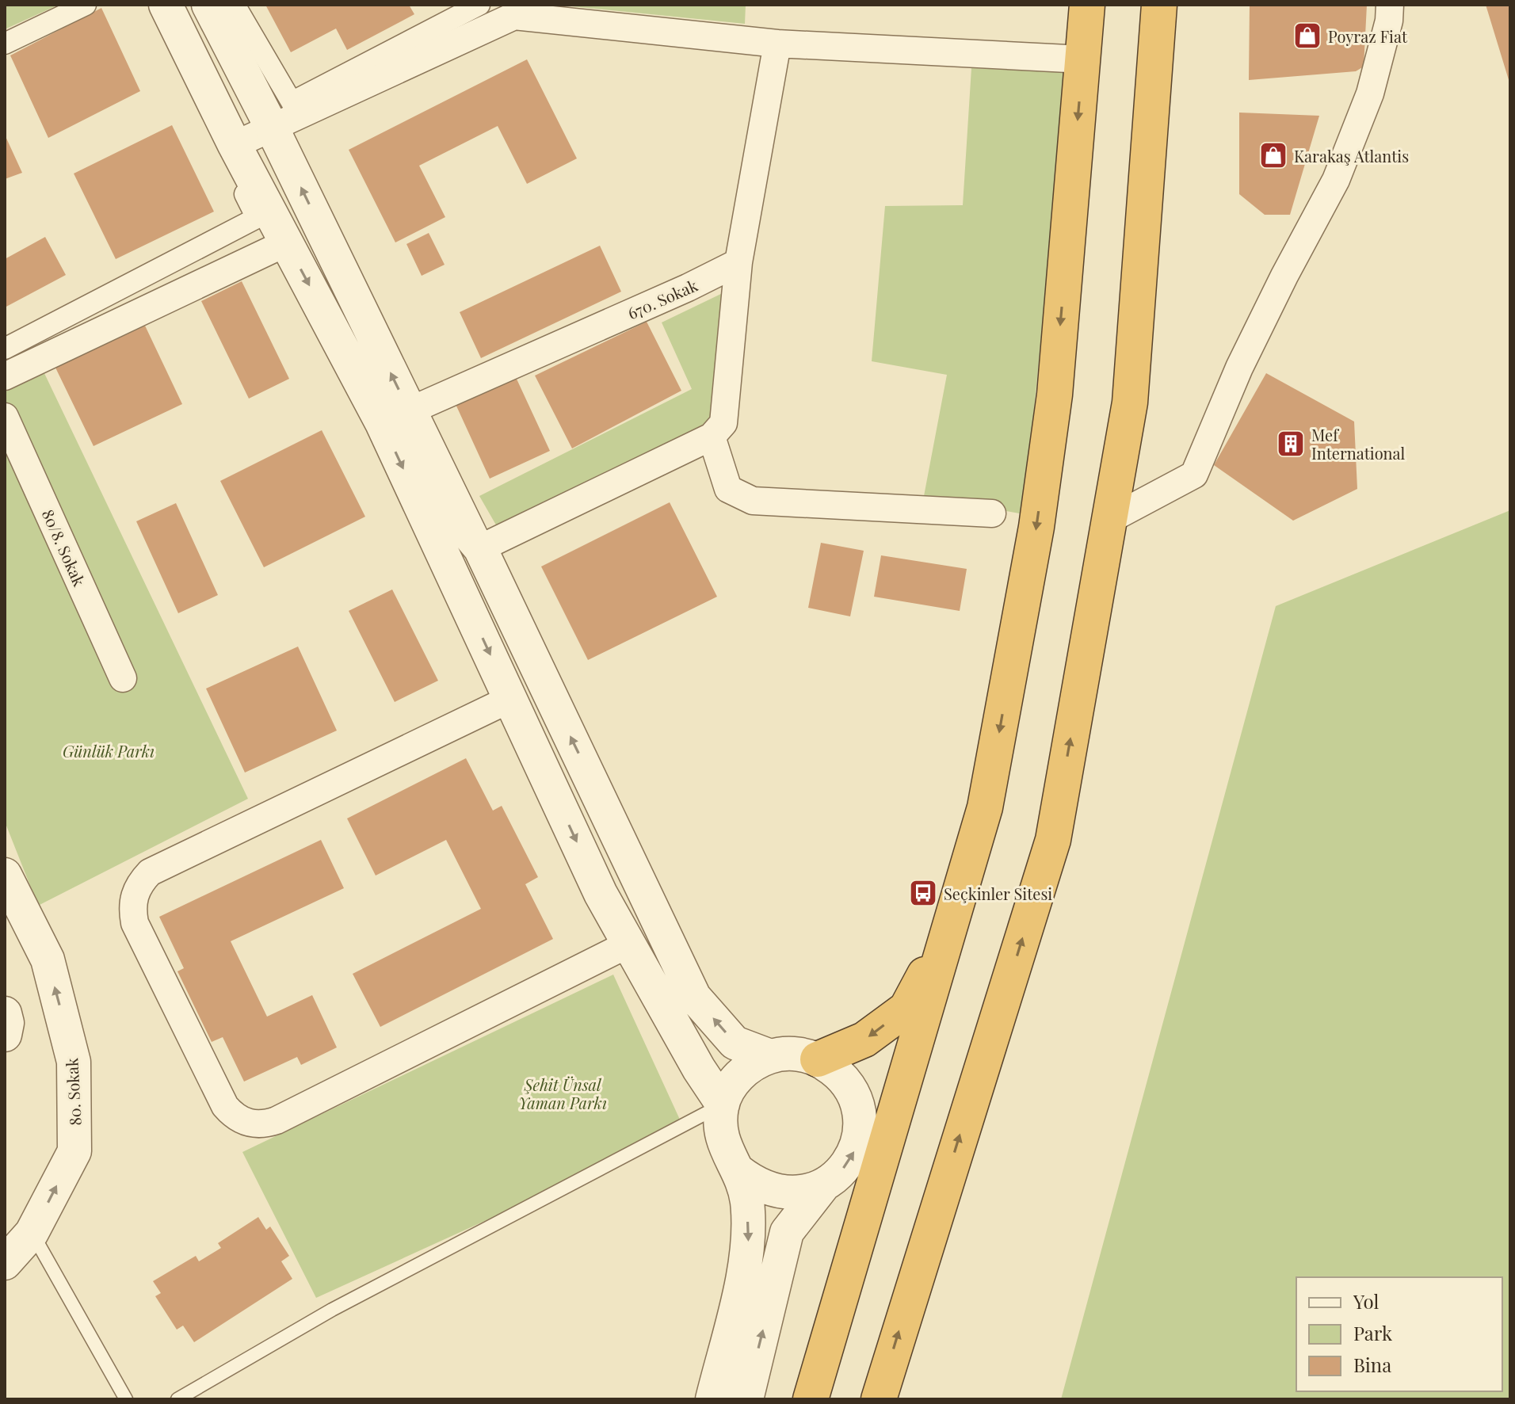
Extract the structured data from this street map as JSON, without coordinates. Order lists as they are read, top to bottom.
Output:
{
  "streets": {
    "street": ["670. Sokak", "80/8. Sokak", "80. Sokak"]
  },
  "one_way": ["80. Sokak"],
  "parks": ["Günlük Parkı", "Şehit Ünsal Yaman Parkı"],
  "places": {
    "shop": ["Poyraz Fiat", "Karakaş Atlantis"],
    "building": ["Mef International"],
    "bus stop": ["Seçkinler Sitesi"]
  },
  "legend": ["Yol", "Park", "Bina"]
}
